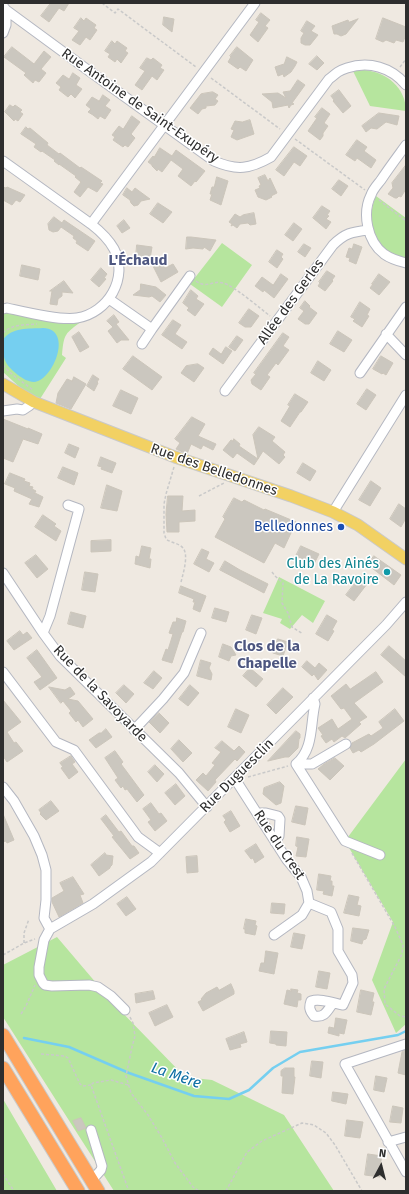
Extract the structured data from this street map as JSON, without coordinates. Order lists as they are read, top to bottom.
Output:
{
  "streets": {
    "main road": ["Rue des Belledonnes"],
    "street": [
      "Rue Antoine de Saint-Exupéry",
      "Allée des Gerles",
      "Rue de la Savoyarde",
      "Rue Duguesclin",
      "Rue du Crest"
    ]
  },
  "crossings": [
    ["Rue de la Savoyarde", "Rue Duguesclin"],
    ["Rue Duguesclin", "Rue du Crest"]
  ],
  "districts": ["L'Échaud", "Clos de la Chapelle"],
  "water": ["La Mère"],
  "places": ["Belledonnes", "Club des Ainés de La Ravoire"],
  "north": "top"
}
